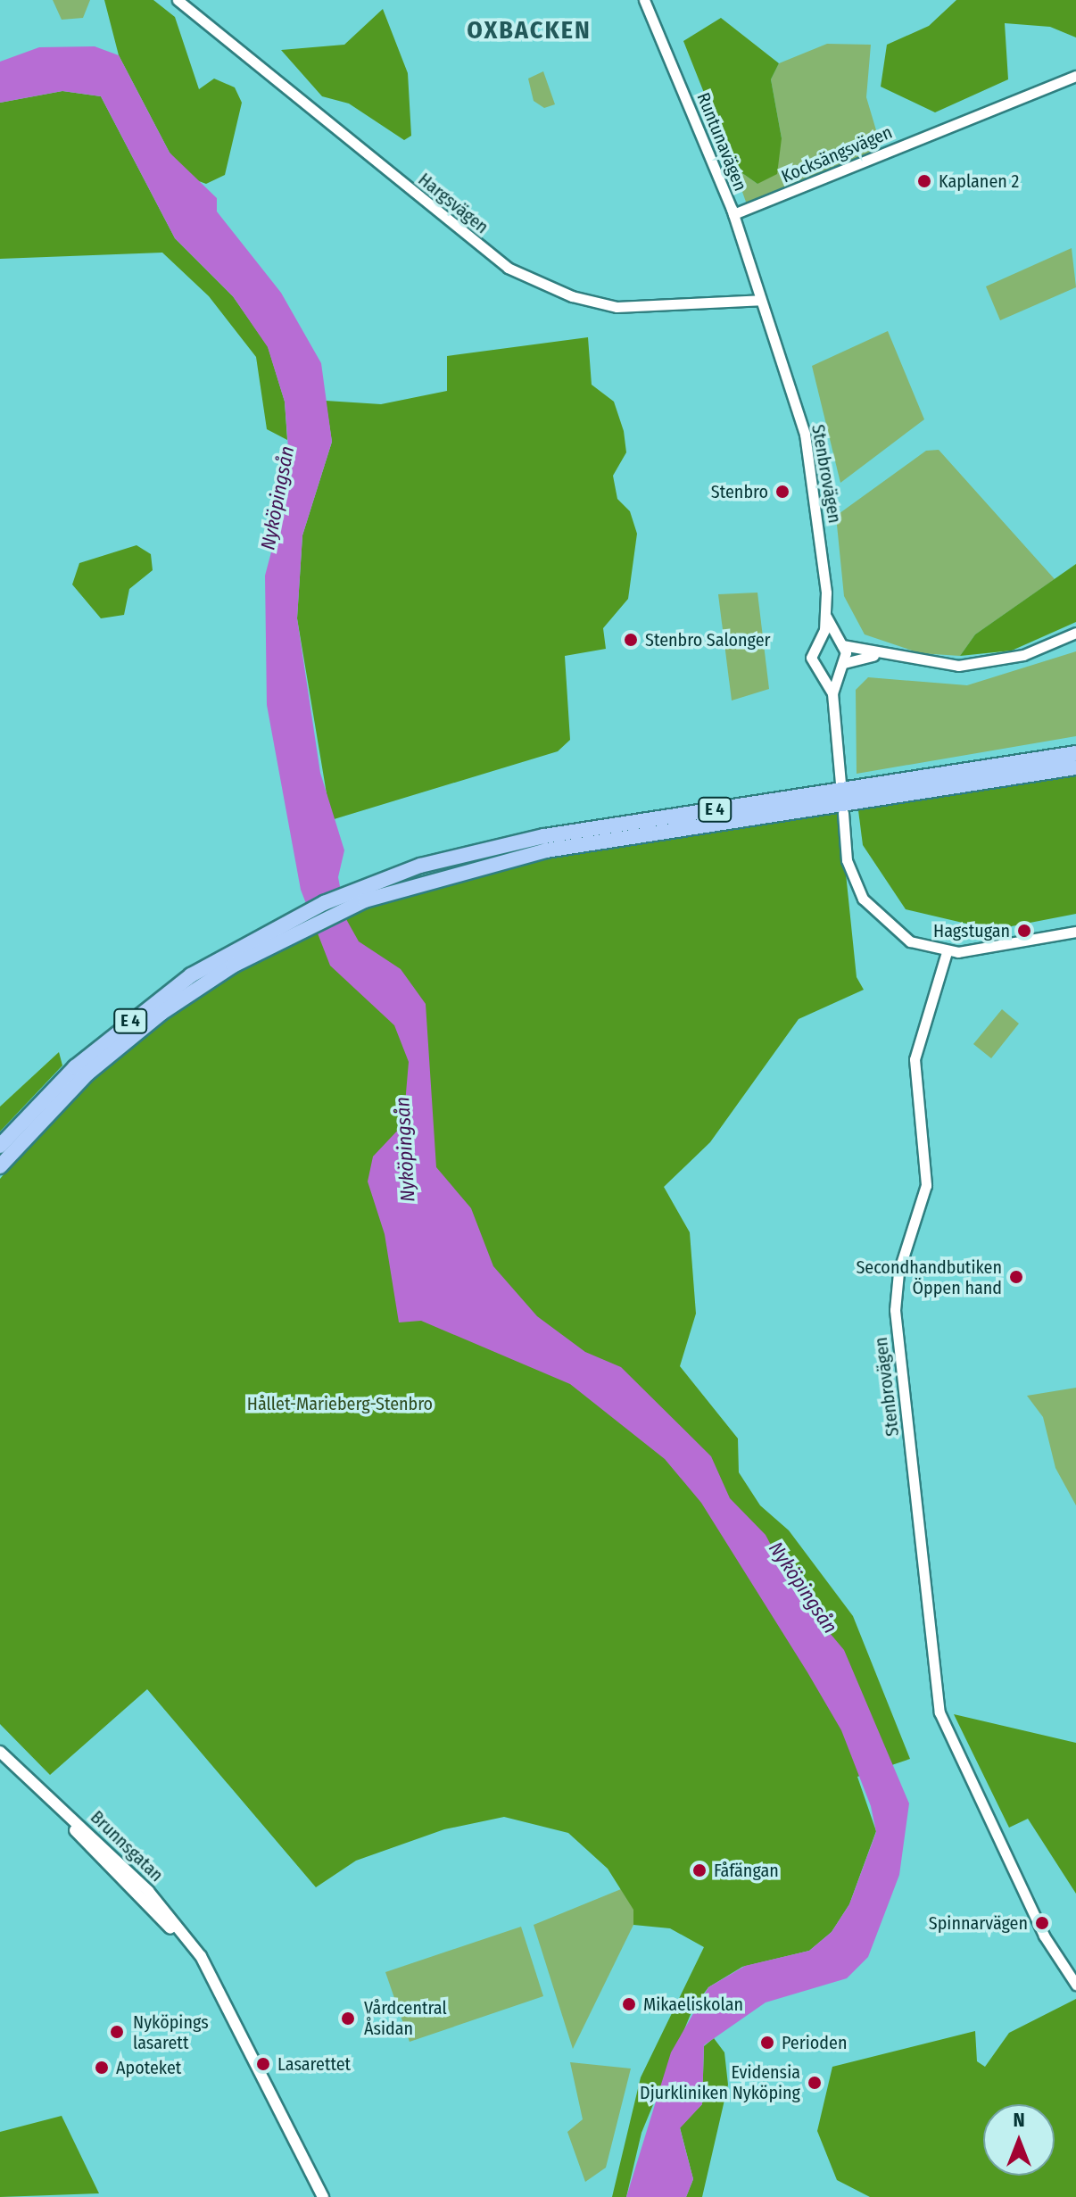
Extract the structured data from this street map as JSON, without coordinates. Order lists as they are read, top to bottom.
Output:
{
  "streets": {
    "highway": ["E 4"],
    "main road": ["Brunnsgatan"],
    "street": [
      "Runtunavägen",
      "Kocksängsvägen",
      "Hargsvägen",
      "Stenbrovägen"
    ]
  },
  "crossings": [
    ["Runtunavägen", "Kocksängsvägen"],
    ["Runtunavägen", "Hargsvägen"],
    ["Runtunavägen", "Stenbrovägen"],
    ["Hargsvägen", "Stenbrovägen"]
  ],
  "districts": ["OXBACKEN"],
  "water": ["Nyköpingsån"],
  "parks": ["Hållet-Marieberg-Stenbro"],
  "places": [
    "Kaplanen 2",
    "Stenbro",
    "Stenbro Salonger",
    "Hagstugan",
    "Secondhandbutiken Öppen hand",
    "Fåfängan",
    "Spinnarvägen",
    "Mikaeliskolan",
    "Vårdcentral Åsidan",
    "Nyköpings lasarett",
    "Perioden",
    "Lasarettet",
    "Apoteket",
    "Evidensia Djurkliniken Nyköping"
  ],
  "north": "top"
}
